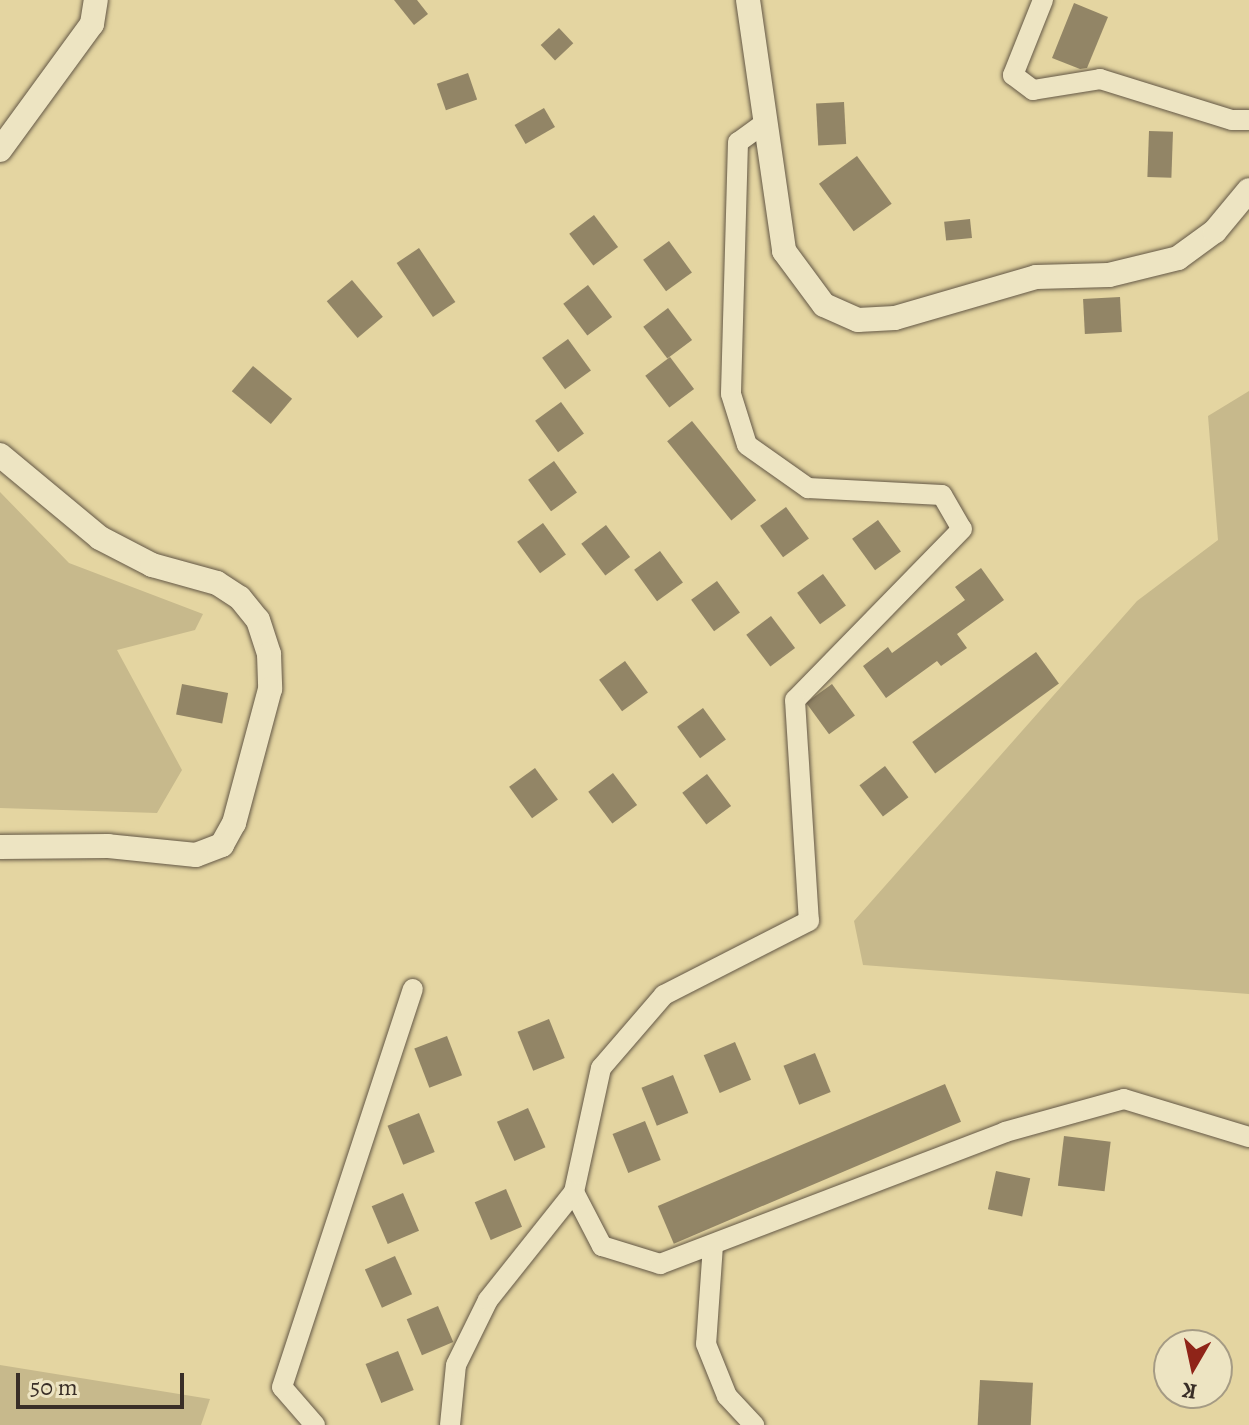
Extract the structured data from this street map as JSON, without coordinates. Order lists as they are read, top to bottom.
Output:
{
  "scale_bar": "50 m",
  "north": "bottom"
}
